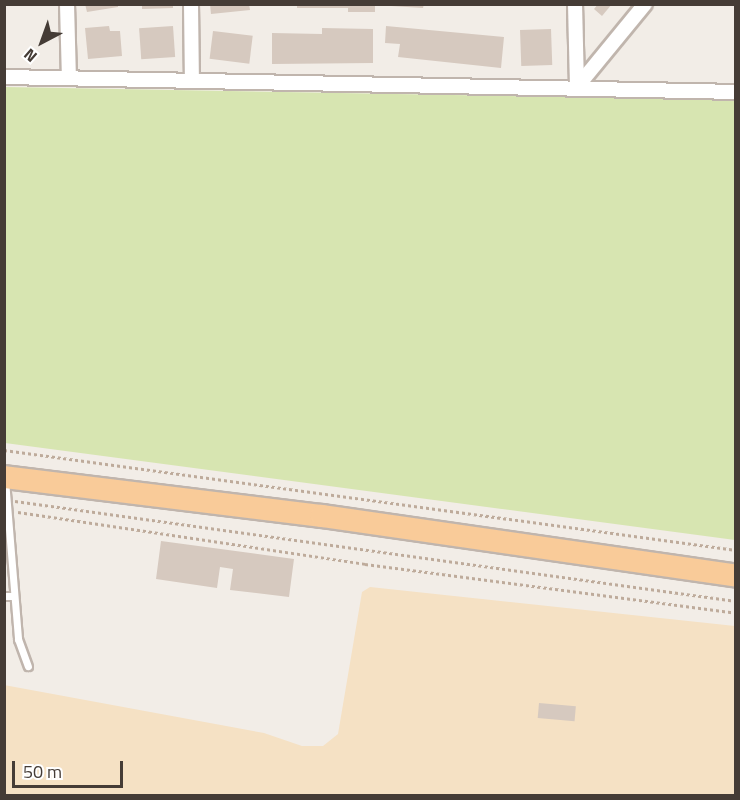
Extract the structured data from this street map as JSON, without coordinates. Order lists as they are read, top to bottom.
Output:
{
  "scale_bar": "50 m",
  "north": "bottom left"
}
